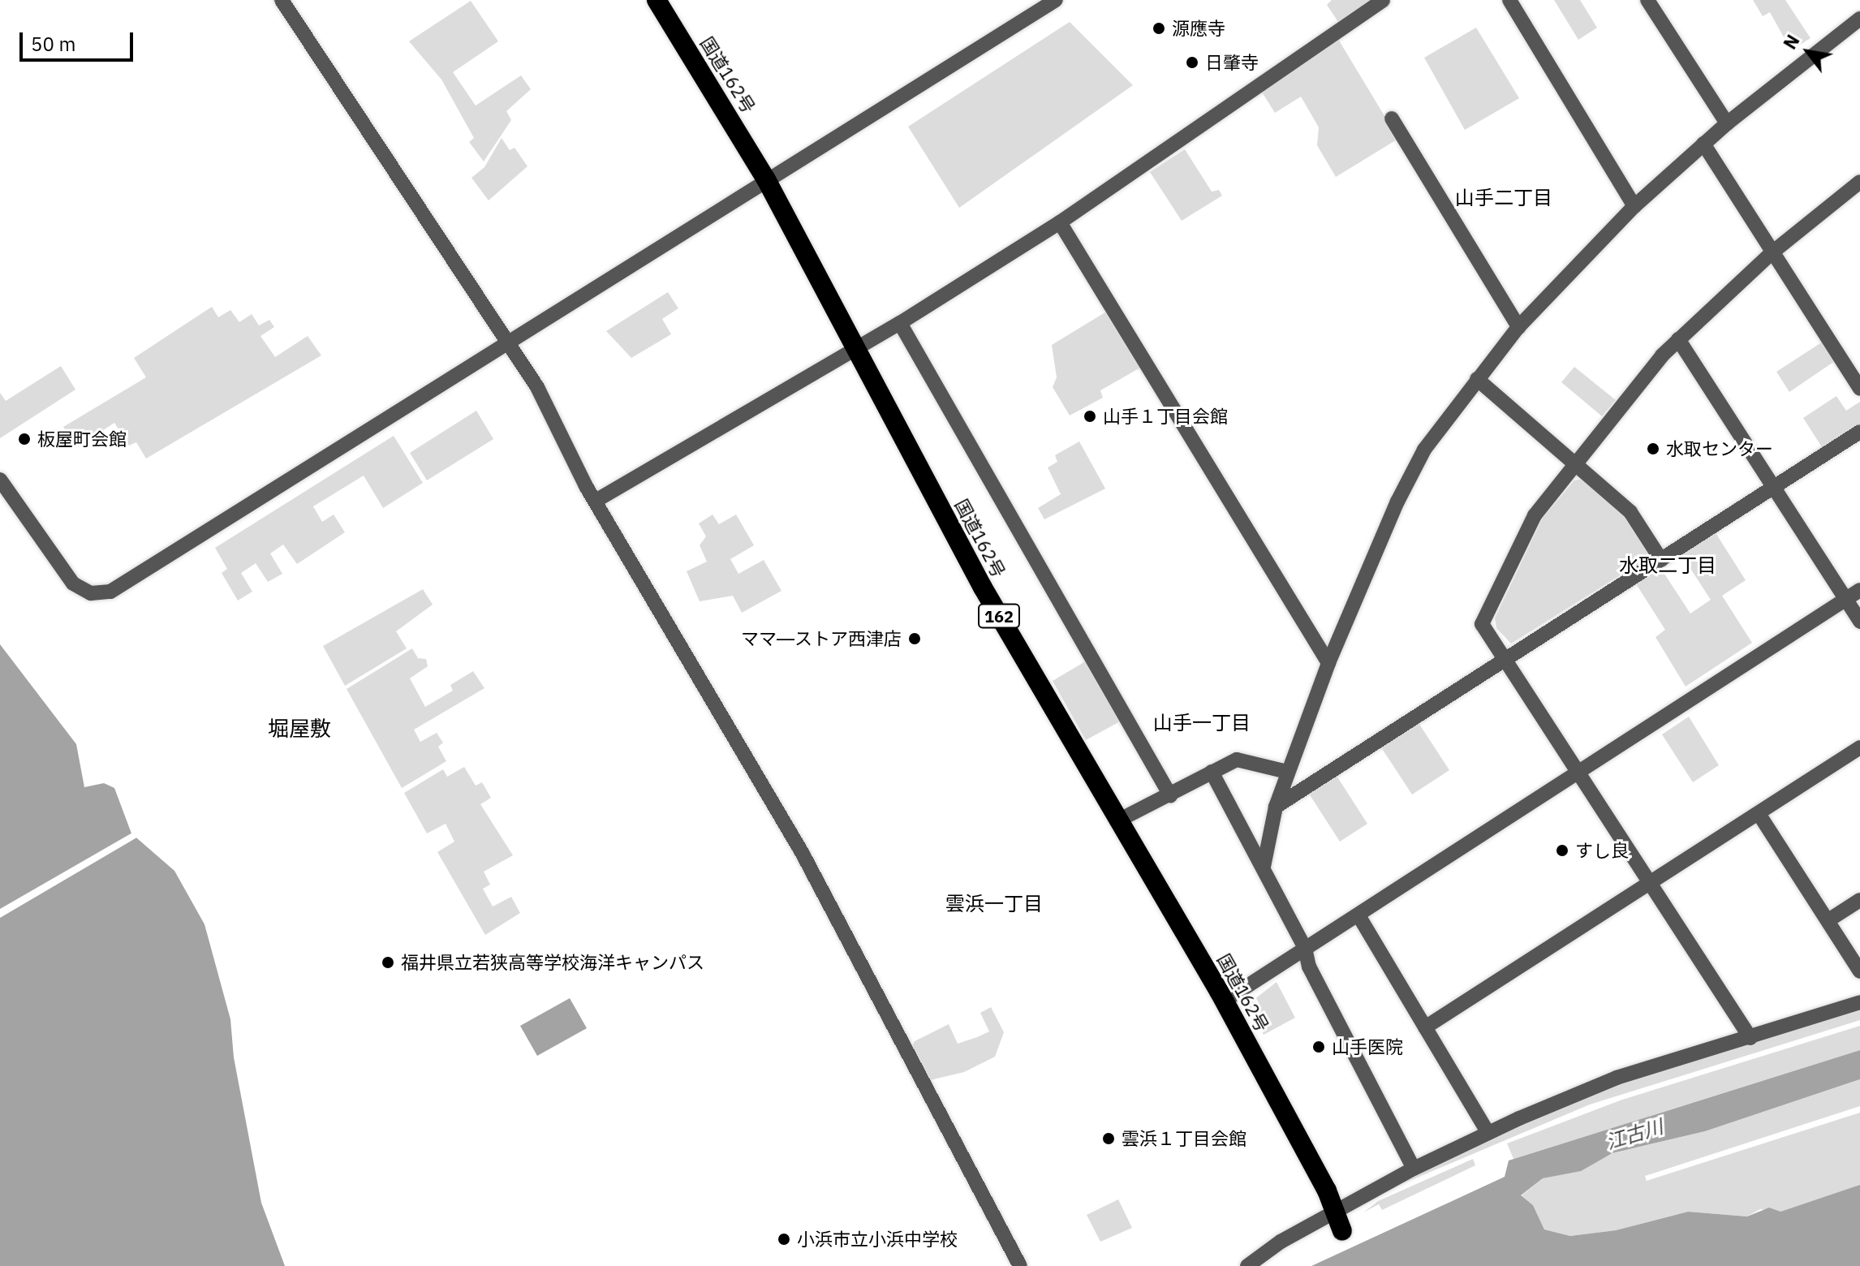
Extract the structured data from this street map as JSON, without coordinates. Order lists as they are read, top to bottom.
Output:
{
  "streets": {
    "highway": ["国道162号", "162"]
  },
  "districts": [
    "山手二丁目",
    "水取二丁目",
    "山手一丁目",
    "堀屋敷",
    "雲浜一丁目"
  ],
  "water": ["江古川"],
  "places": [
    "源應寺",
    "日肇寺",
    "山手１丁目会館",
    "板屋町会館",
    "水取センター",
    "ママ―ストア西津店",
    "すし良",
    "福井県立若狭高等学校海洋キャンパス",
    "山手医院",
    "雲浜１丁目会館",
    "小浜市立小浜中学校"
  ],
  "scale_bar": "50 m",
  "north": "top left"
}
